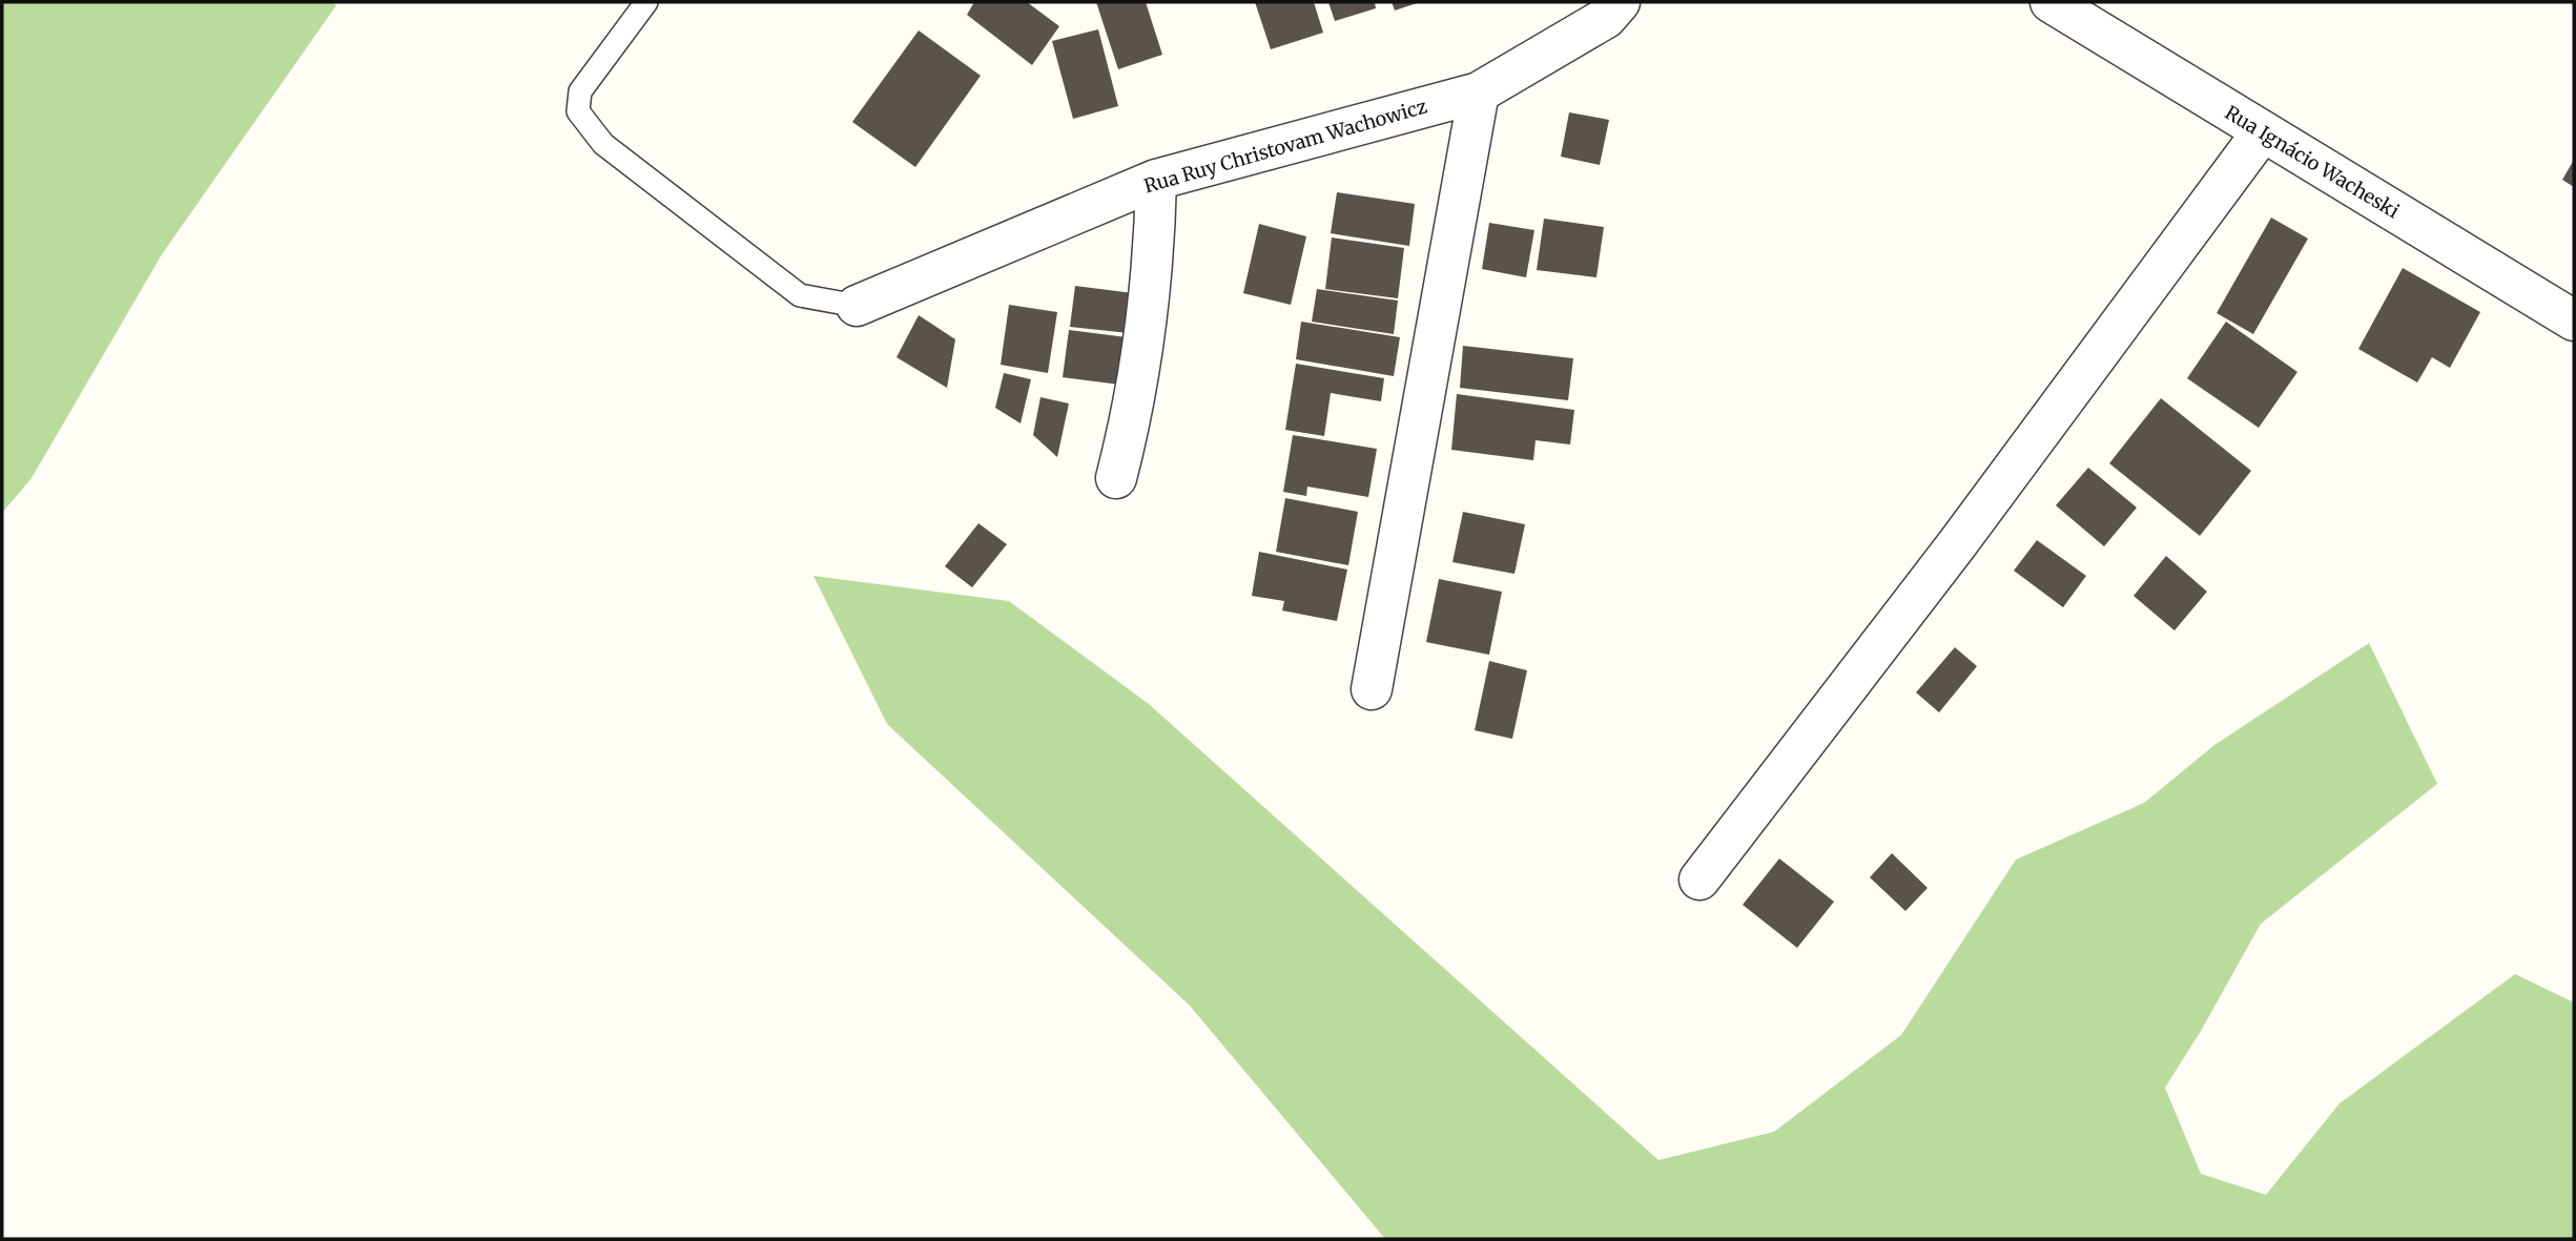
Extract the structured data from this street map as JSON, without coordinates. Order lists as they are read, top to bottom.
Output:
{
  "streets": {
    "street": ["Rua Ruy Christovam Wachowicz", "Rua Ignácio Wacheski"]
  }
}
